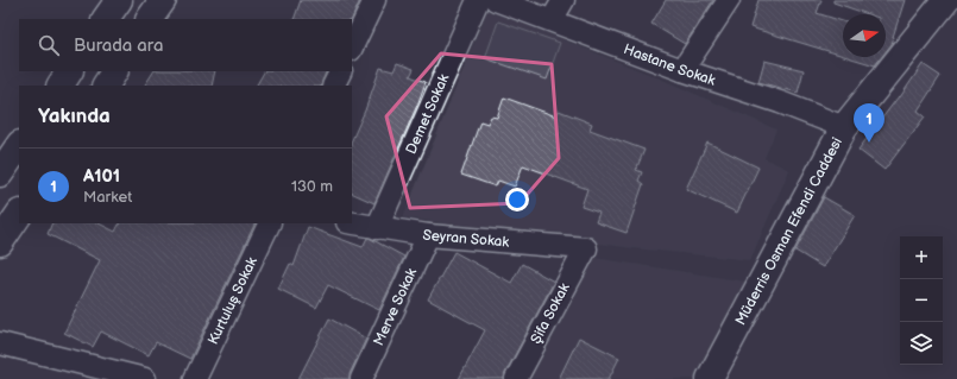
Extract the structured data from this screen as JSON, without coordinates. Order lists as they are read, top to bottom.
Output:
{
  "streets": {
    "main road": ["Müderris Osman Efendi Caddesi"],
    "street": [
      "Hastane Sokak",
      "Demet Sokak",
      "Seyran Sokak",
      "Kurtuluş Sokak",
      "Merve Sokak",
      "Şifa Sokak"
    ]
  },
  "crossings": [
    ["Hastane Sokak", "Müderris Osman Efendi Caddesi"],
    ["Demet Sokak", "Seyran Sokak"],
    ["Seyran Sokak", "Merve Sokak"],
    ["Seyran Sokak", "Şifa Sokak"]
  ],
  "north": "right",
  "page": {
    "search": "Burada ara",
    "heading": "Yakında",
    "pins": "1",
    "list": [
      {
        "mark": "1",
        "name": "A101",
        "note": "Market",
        "value": "130 m"
      }
    ],
    "map_buttons": ["+", "−"]
  }
}
